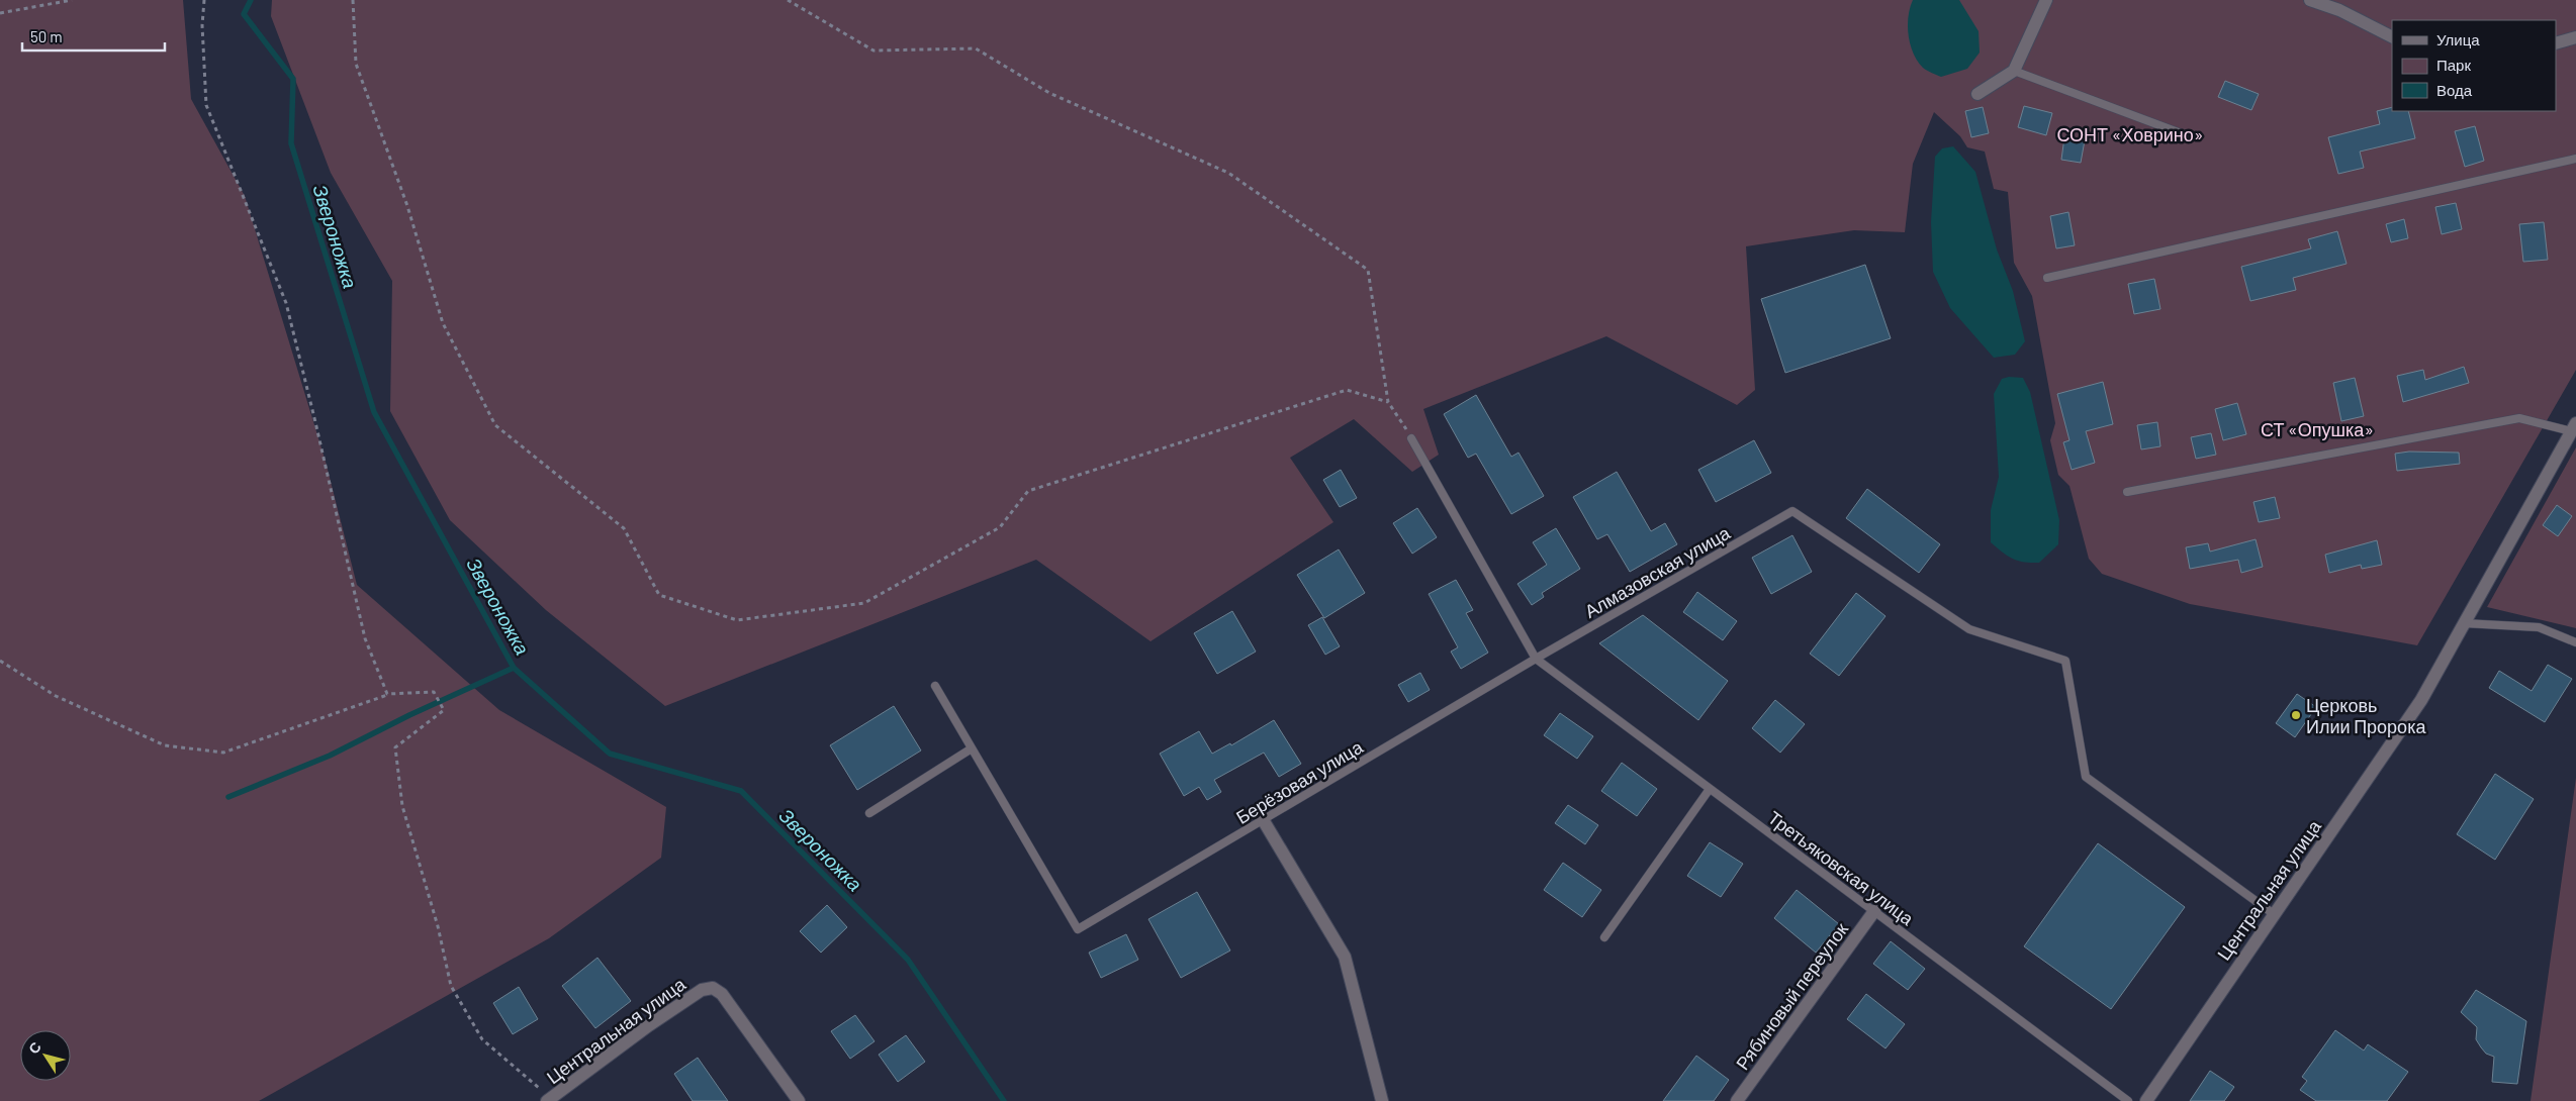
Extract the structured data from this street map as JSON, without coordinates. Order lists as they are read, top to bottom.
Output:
{
  "streets": {
    "street": ["Центральная улица", "Рябиновый переулок"],
    "lane": ["Алмазовская улица", "Берёзовая улица", "Третьяковская улица"]
  },
  "crossings": [
    ["Алмазовская улица", "Берёзовая улица"],
    ["Алмазовская улица", "Третьяковская улица"],
    ["Алмазовская улица", "Центральная улица"],
    ["Берёзовая улица", "Третьяковская улица"],
    ["Третьяковская улица", "Рябиновый переулок"]
  ],
  "water": ["Звероножка"],
  "parks": ["СОНТ «Ховрино»", "СТ «Опушка»"],
  "places": ["Церковь Илии Пророка"],
  "legend": ["Улица", "Парк", "Вода"],
  "scale_bar": "50 m",
  "north": "top left"
}
